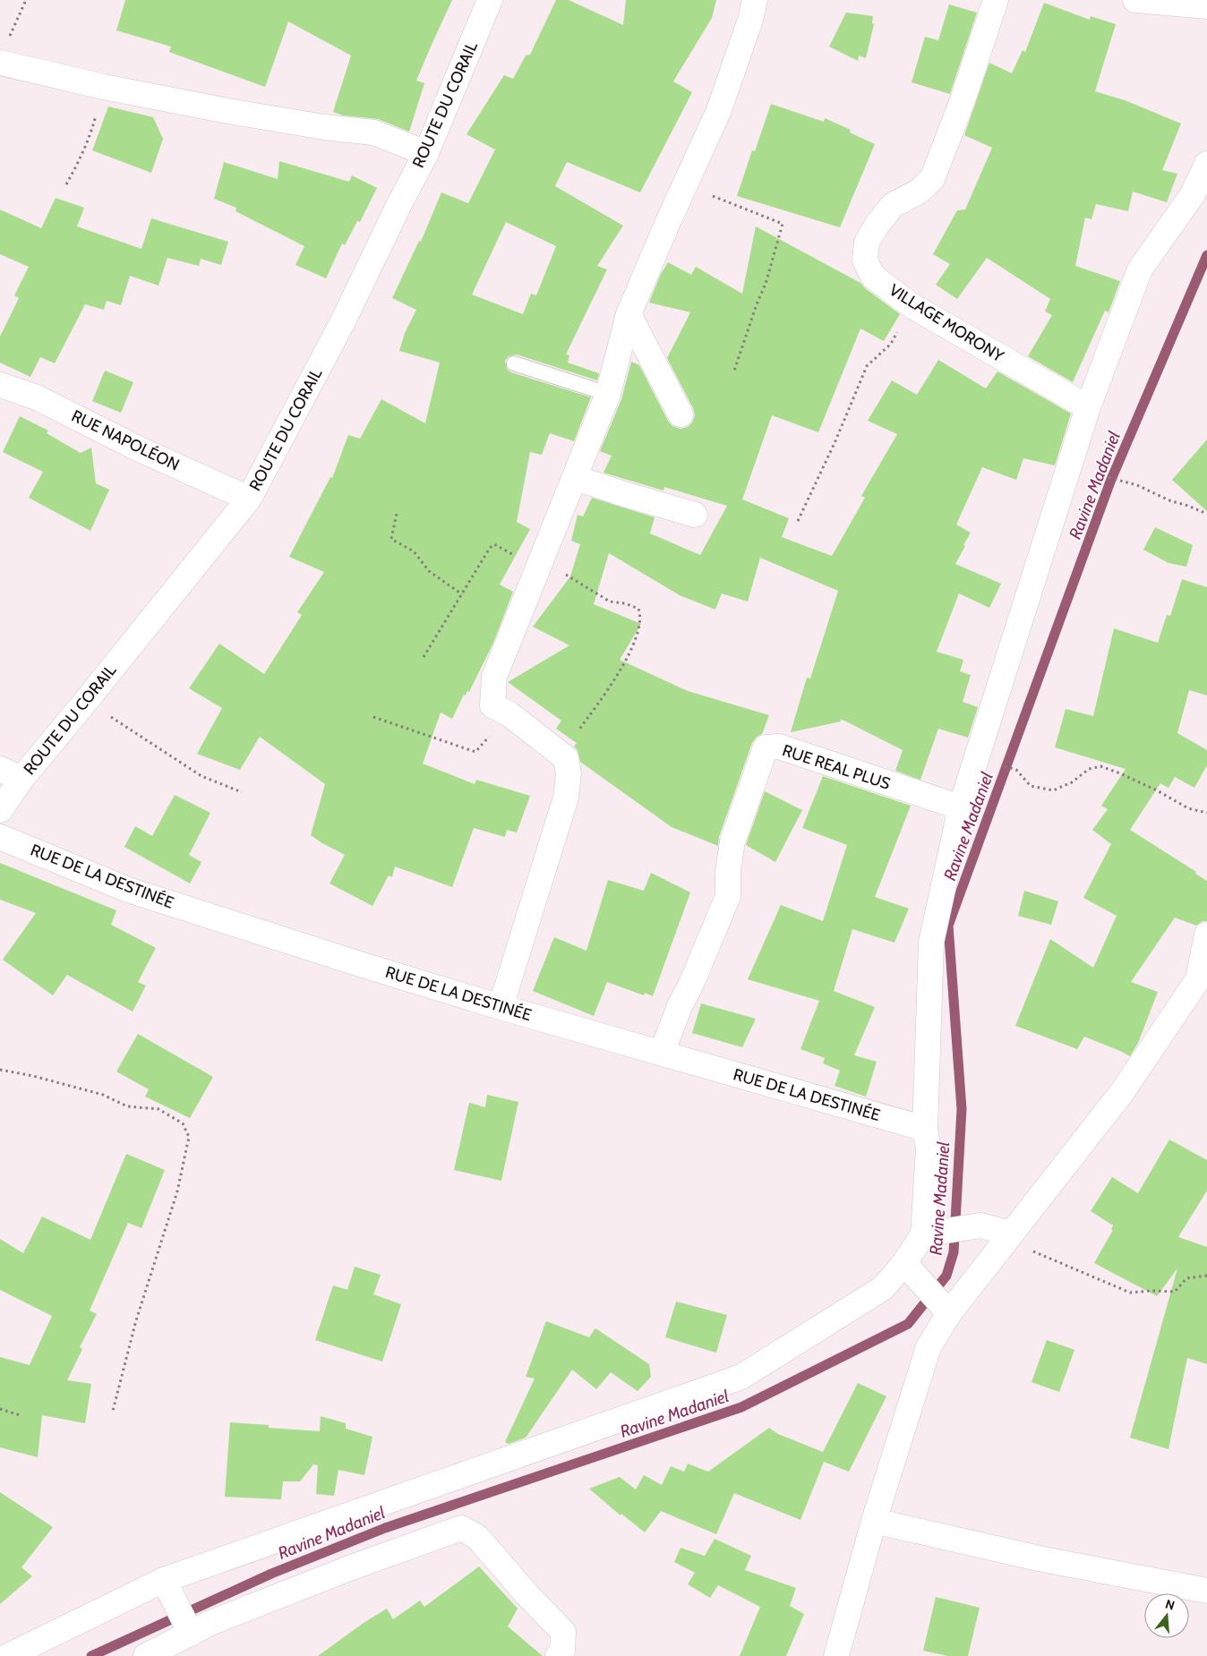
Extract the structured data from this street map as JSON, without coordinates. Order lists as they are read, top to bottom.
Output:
{
  "streets": {
    "street": [
      "ROUTE DU CORAIL",
      "VILLAGE MORONY",
      "RUE NAPOLÉON",
      "RUE REAL PLUS",
      "RUE DE LA DESTINÉE"
    ]
  },
  "crossings": [
    ["ROUTE DU CORAIL", "RUE NAPOLÉON"],
    ["RUE REAL PLUS", "RUE DE LA DESTINÉE"]
  ],
  "water": ["Ravine Madaniel"],
  "north": "top"
}
